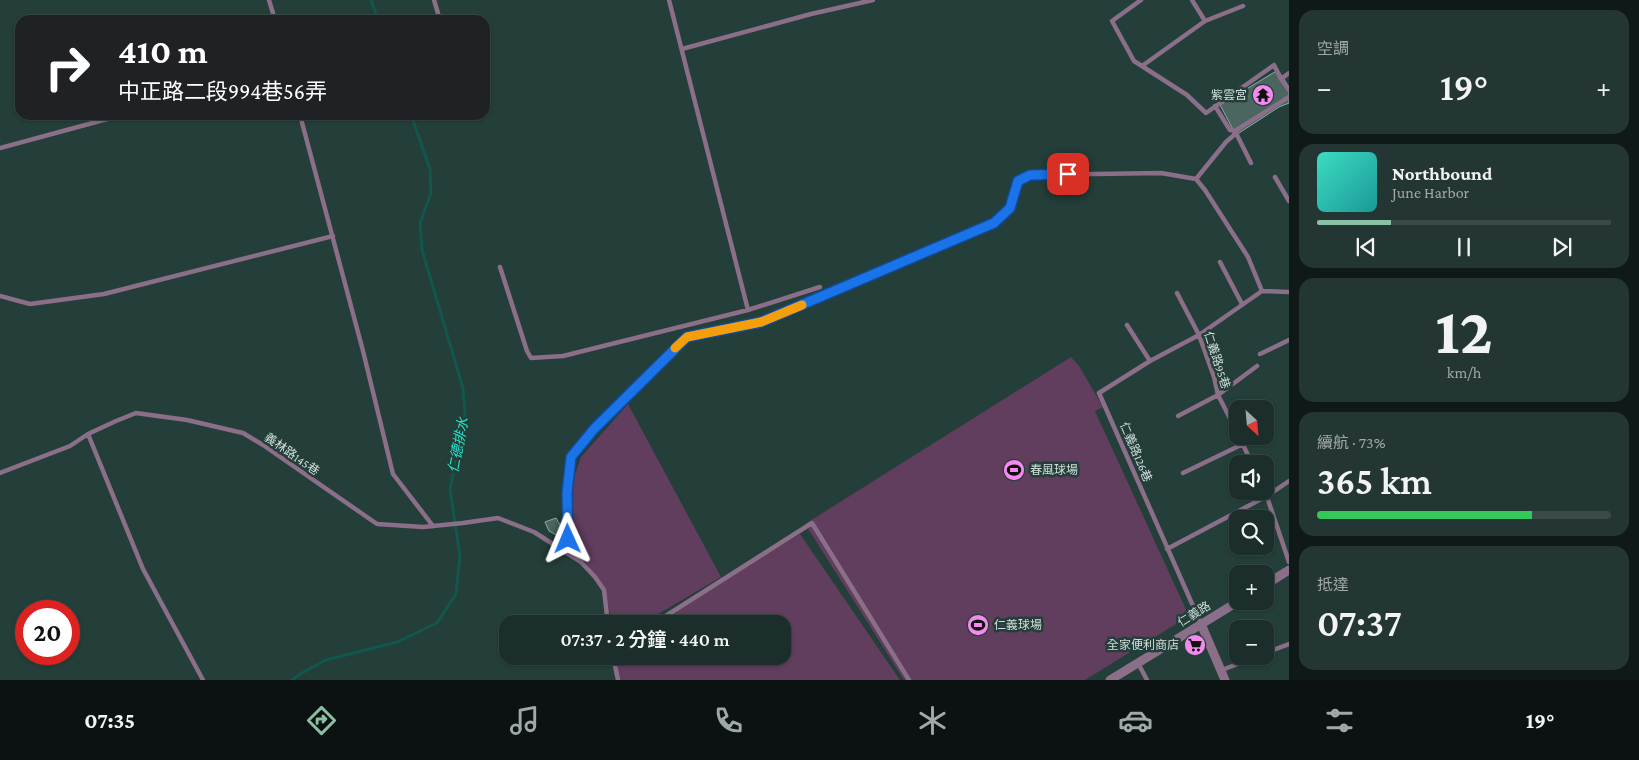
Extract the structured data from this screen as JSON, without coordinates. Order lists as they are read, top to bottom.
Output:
{
  "streets": {
    "street": ["仁義路"],
    "lane": ["仁義路95巷", "仁義路126巷", "義林路145巷"]
  },
  "crossings": [
    ["仁義路95巷", "仁義路126巷"],
    ["仁義路126巷", "仁義路"]
  ],
  "water": ["仁德排水"],
  "places": {
    "temple": ["紫雲宮"],
    "sports": ["春風球場", "仁義球場"],
    "supermarket": ["全家便利商店"]
  },
  "north": "bottom right",
  "page": {
    "tile": [
      "空調",
      ["12", "km/h"],
      ["續航 · 73%", "365 km"],
      ["抵達", "07:37"]
    ],
    "turn": ["410 m", "中正路二段994巷56弄"],
    "heat": ["−", "19°", "+"],
    "song": ["Northbound", "June Harbor"],
    "map_buttons": ["+", "−"],
    "limit": "20",
    "trip": "07:37 · 2 分鐘 · 440 m",
    "tabs": ["07:35", "19°"]
  }
}
